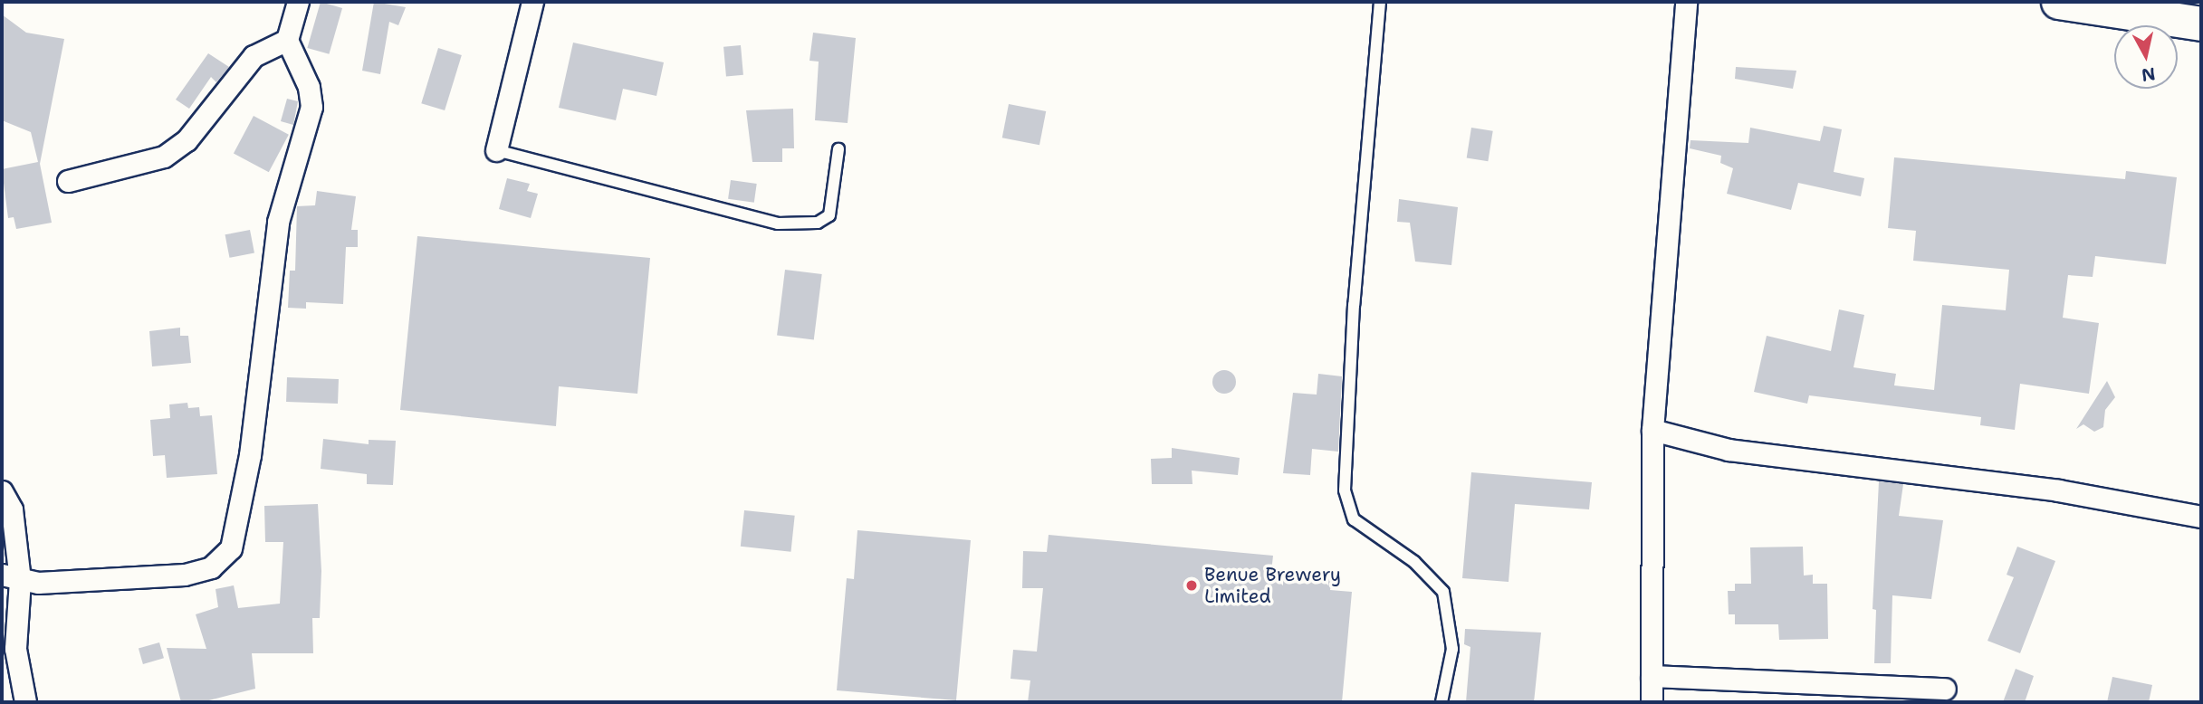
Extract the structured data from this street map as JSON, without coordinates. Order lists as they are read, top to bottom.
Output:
{
  "places": ["Benue Brewery Limited"],
  "north": "bottom"
}
